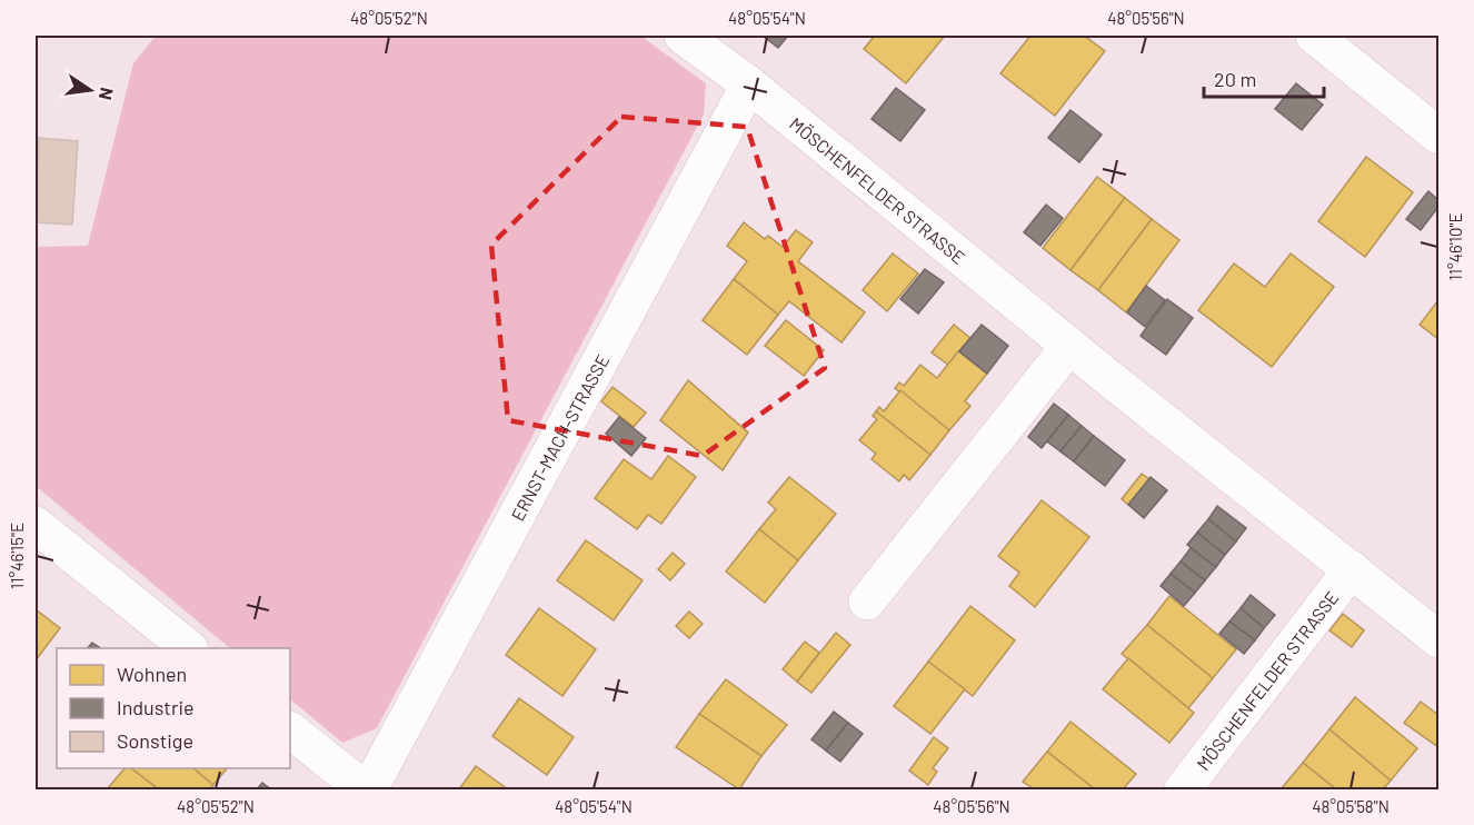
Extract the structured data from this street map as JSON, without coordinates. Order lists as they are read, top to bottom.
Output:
{
  "streets": {
    "street": ["MÖSCHENFELDER STRASSE", "ERNST-MACH-STRASSE"]
  },
  "crossings": [
    ["MÖSCHENFELDER STRASSE", "ERNST-MACH-STRASSE"]
  ],
  "legend": ["Wohnen", "Industrie", "Sonstige"],
  "scale_bar": "20 m",
  "north": "right",
  "coordinates": [
    "48°05'52\"N",
    "48°05'54\"N",
    "48°05'56\"N",
    "11°46'10\"E",
    "11°46'15\"E",
    "48°05'58\"N"
  ]
}
